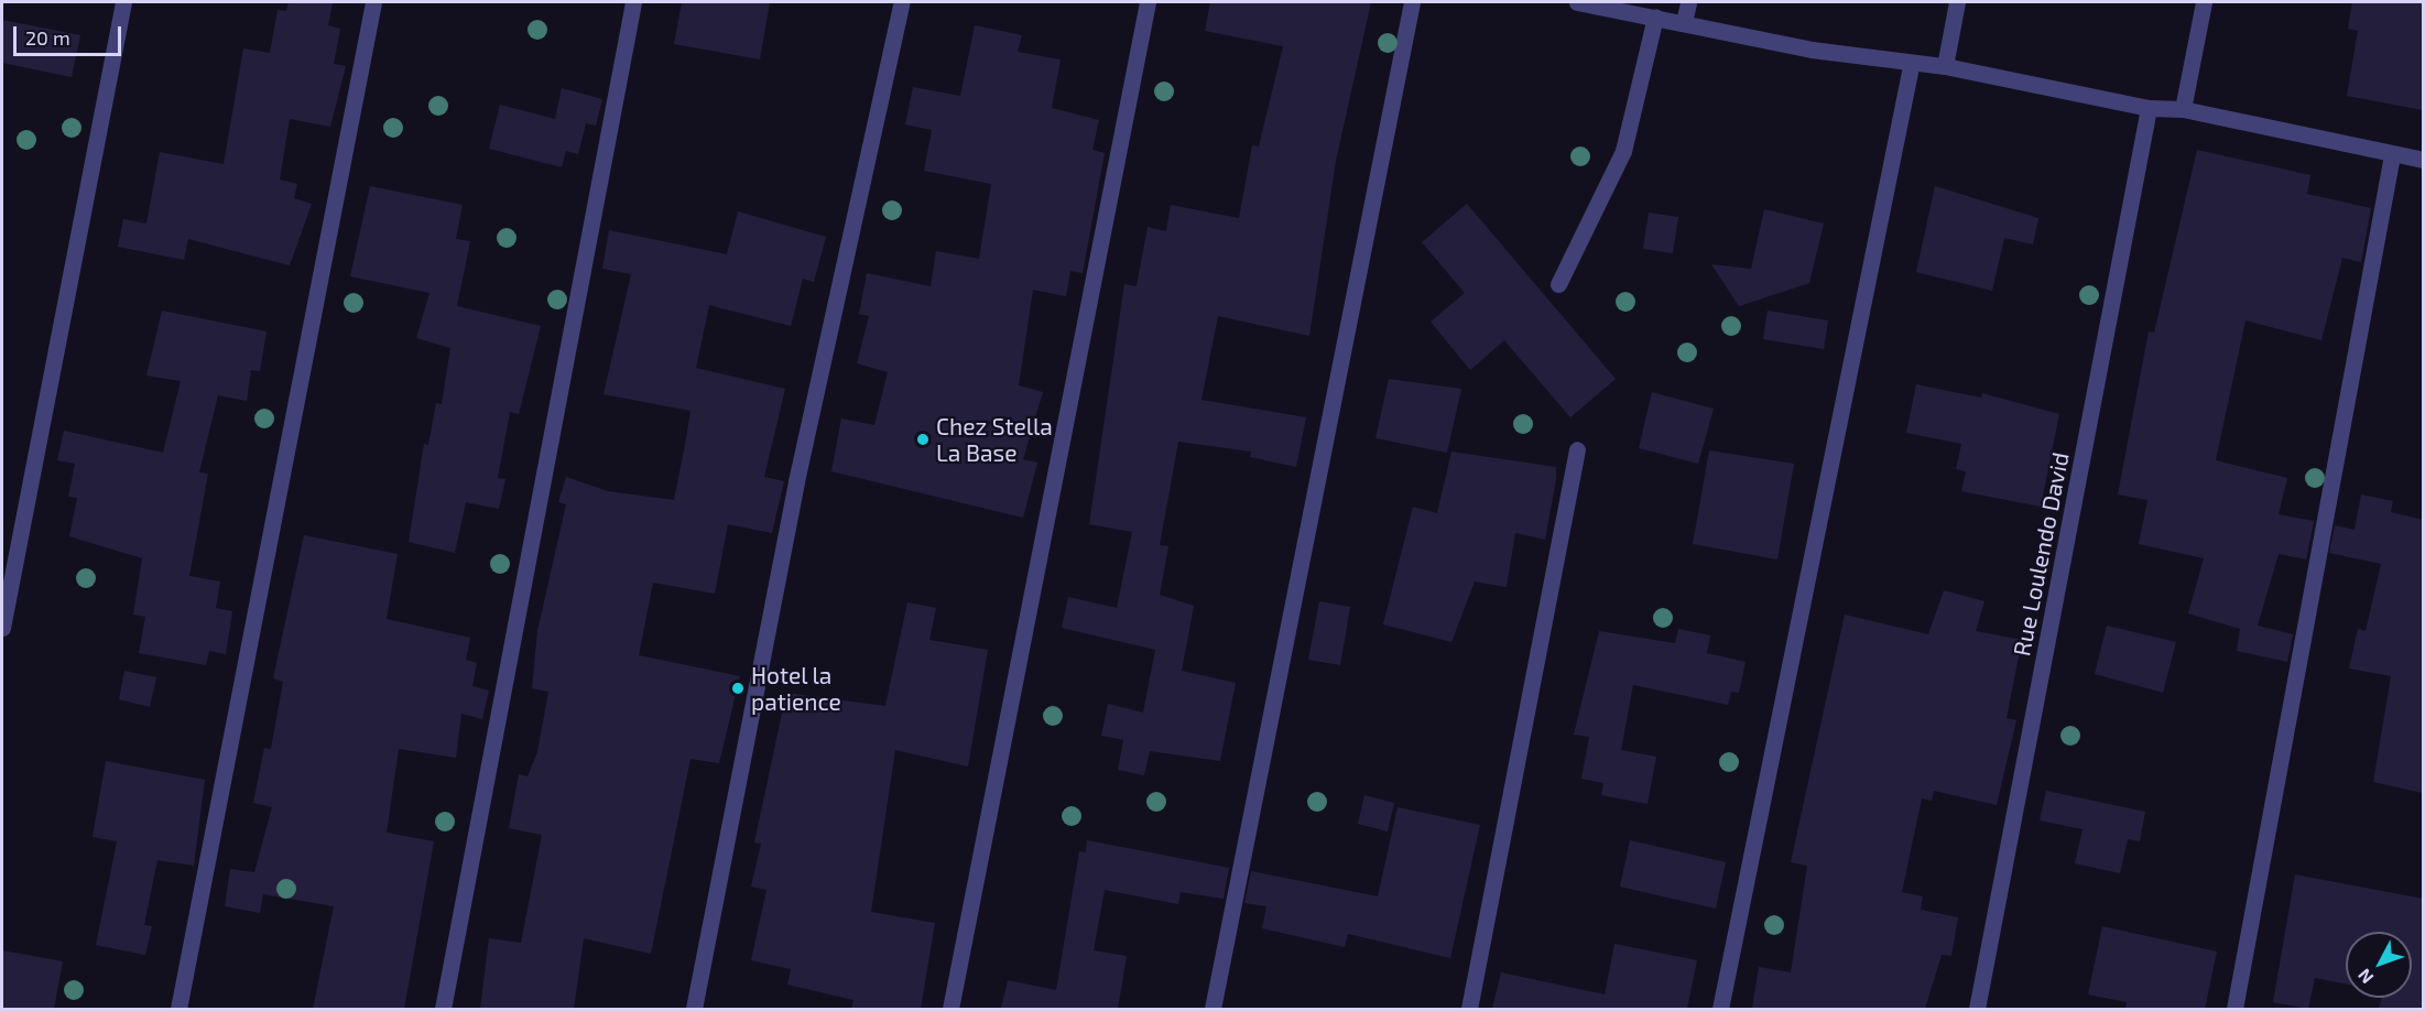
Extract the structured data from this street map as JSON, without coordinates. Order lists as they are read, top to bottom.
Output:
{
  "streets": {
    "street": ["Rue Loulendo David"]
  },
  "places": ["Chez Stella La Base", "Hotel la patience"],
  "scale_bar": "20 m",
  "north": "bottom left"
}
